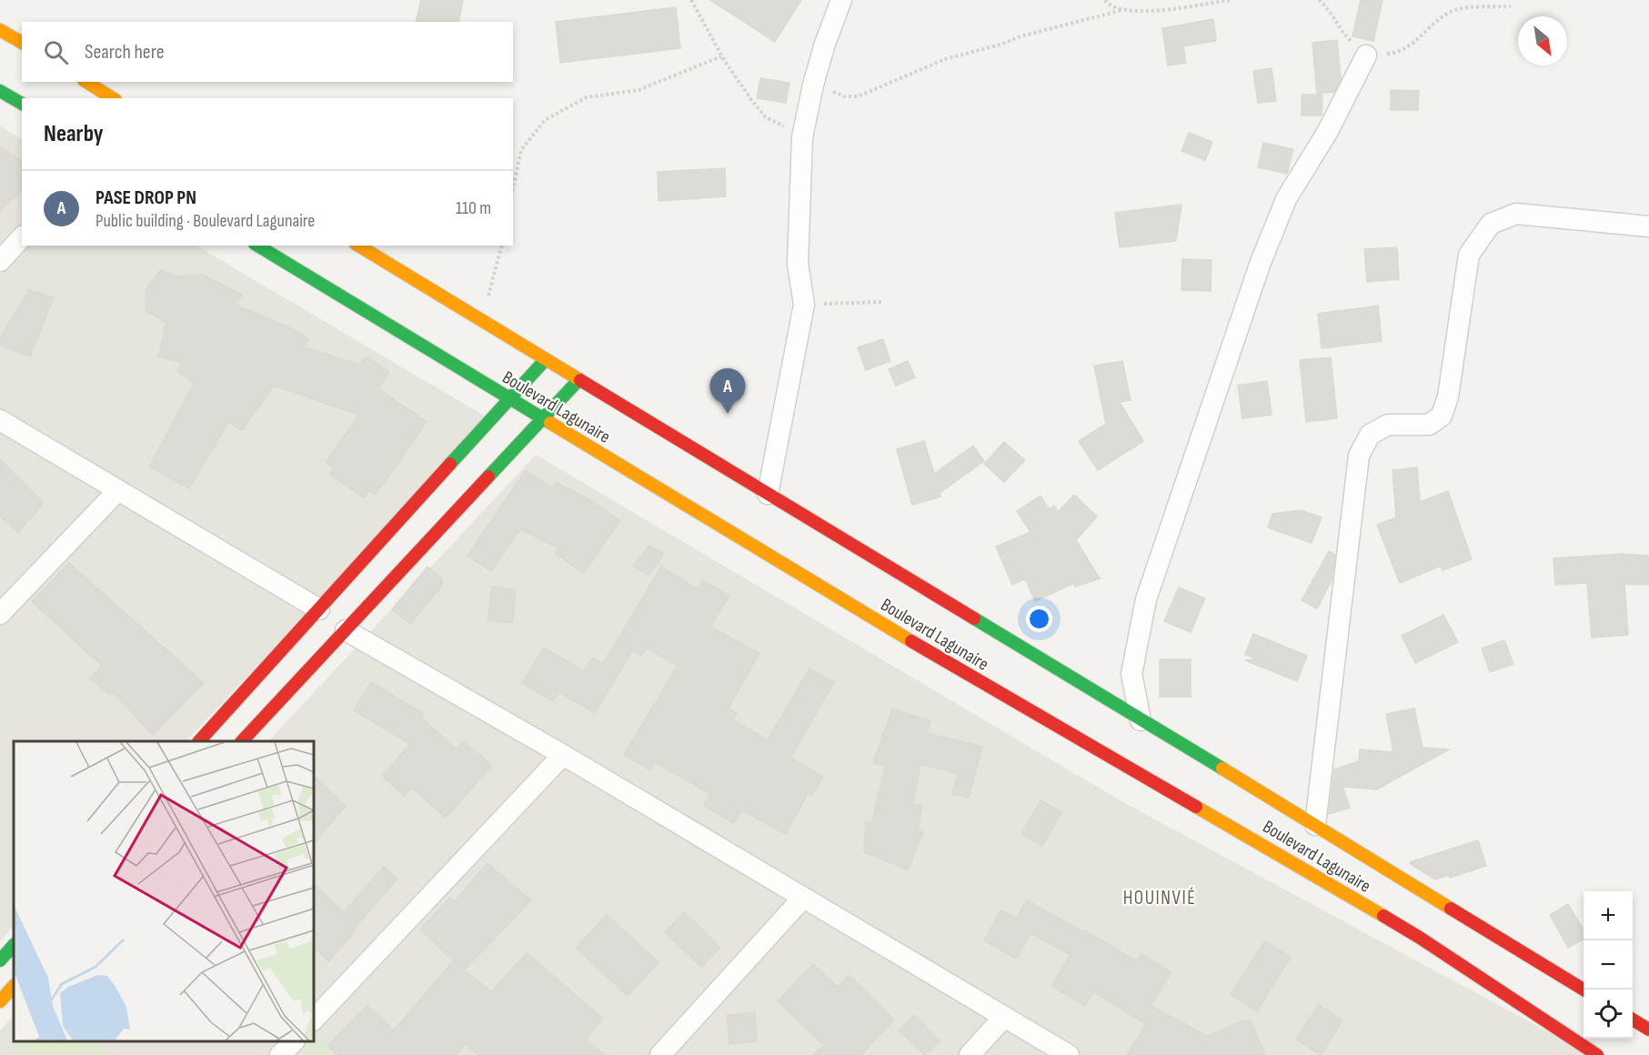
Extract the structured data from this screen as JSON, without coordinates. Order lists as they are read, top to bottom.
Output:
{
  "streets": {
    "main road": ["Boulevard Lagunaire"]
  },
  "districts": ["HOUINVIÉ"],
  "north": "bottom right",
  "page": {
    "search": "Search here",
    "heading": "Nearby",
    "list": [
      {
        "mark": "A",
        "name": "PASE DROP PN",
        "note": "Public building · Boulevard Lagunaire",
        "value": "110 m"
      }
    ],
    "pins": "A",
    "map_buttons": ["+", "−"]
  }
}
